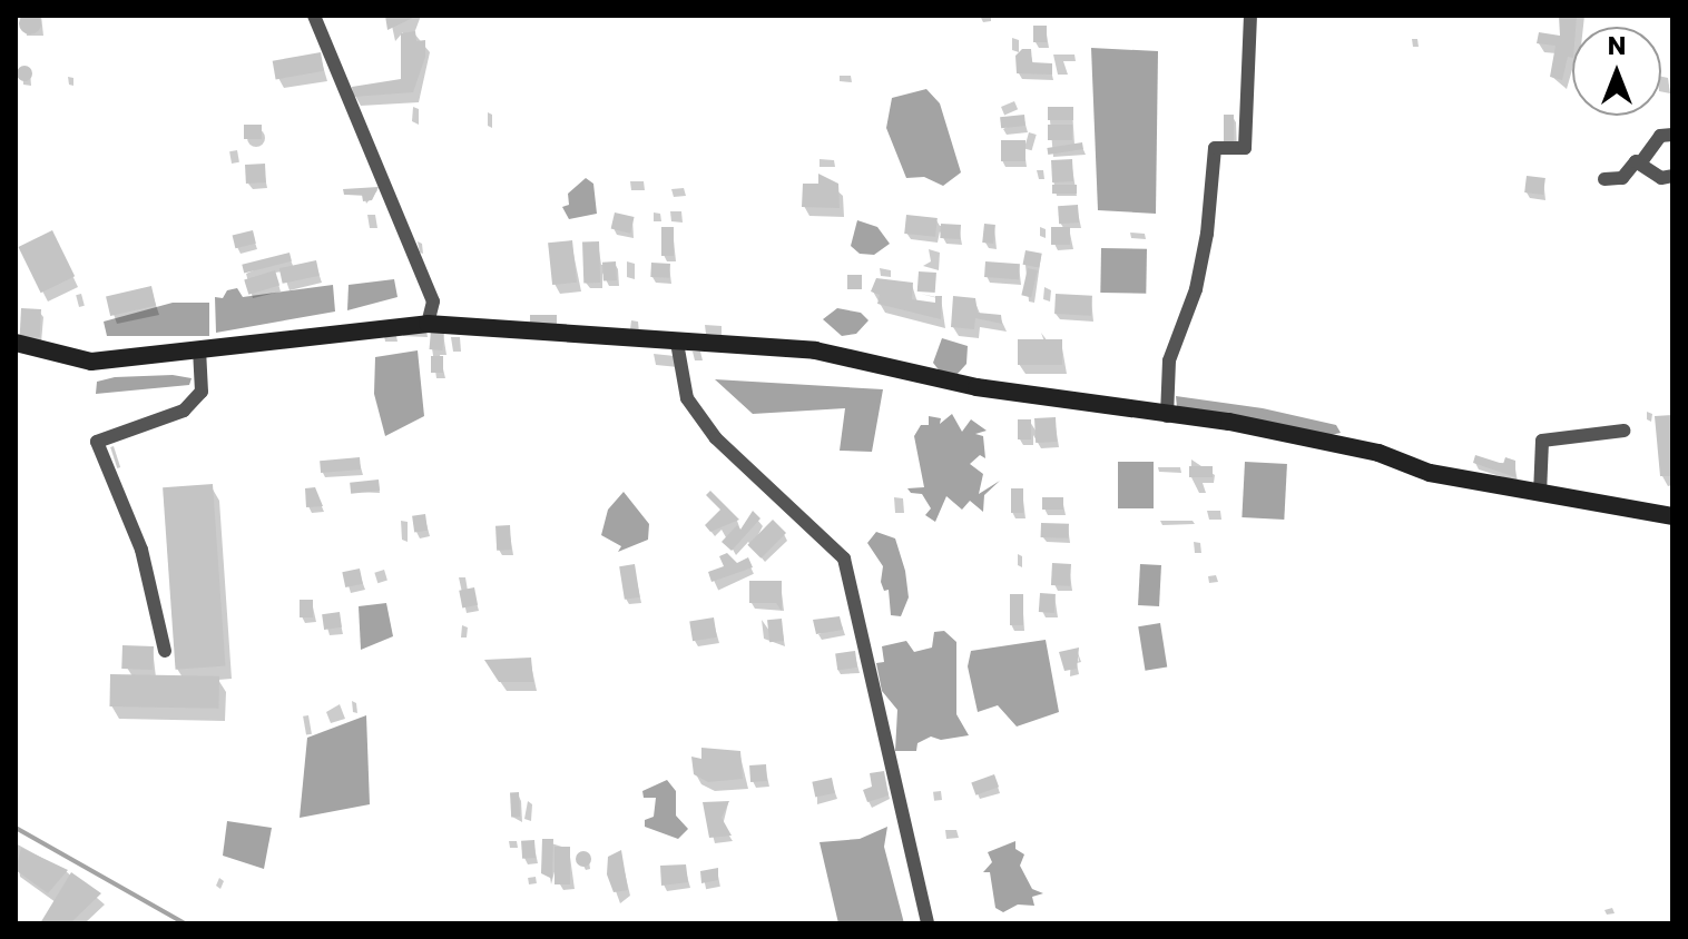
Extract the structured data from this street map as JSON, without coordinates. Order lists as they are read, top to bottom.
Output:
{
  "north": "top"
}
